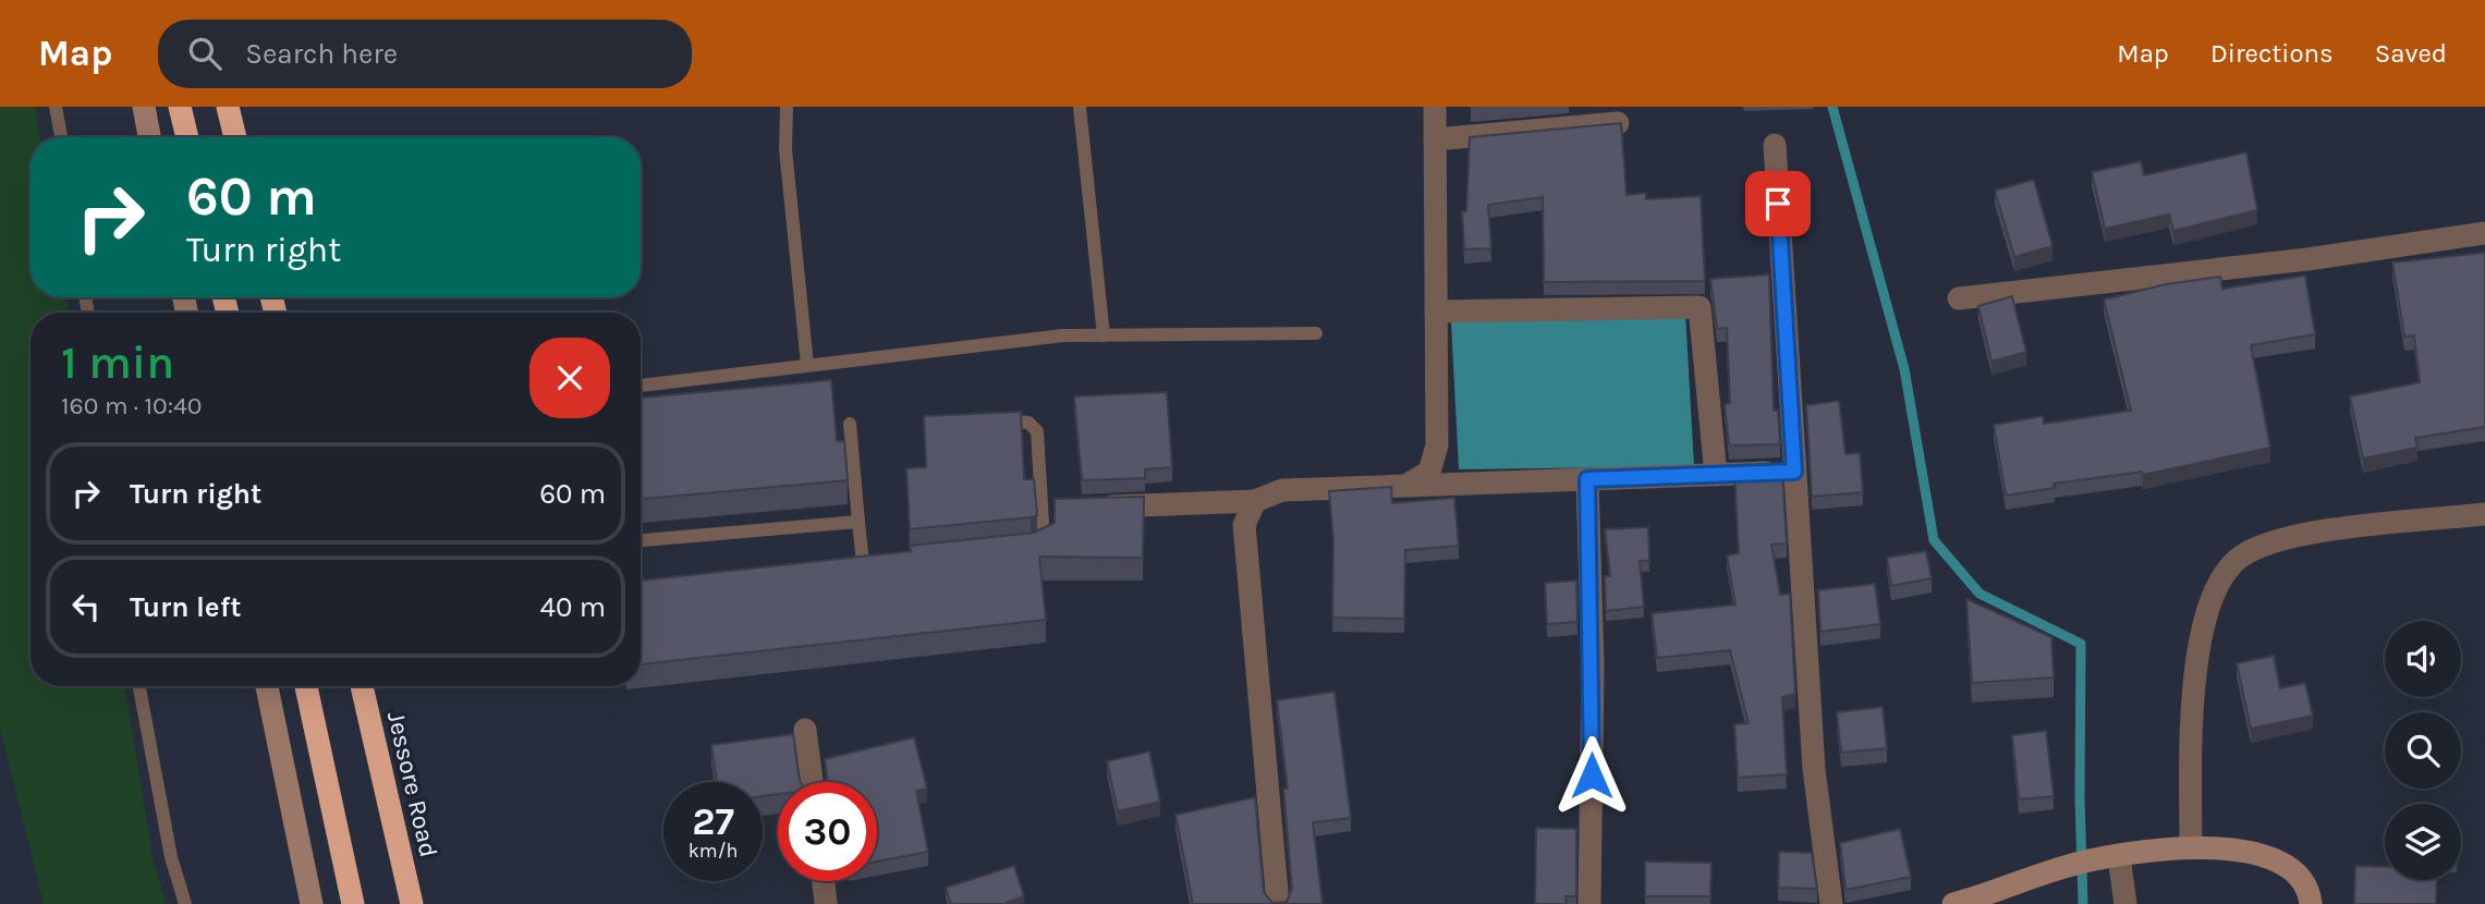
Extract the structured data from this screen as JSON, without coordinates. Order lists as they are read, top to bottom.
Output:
{
  "streets": {
    "highway": ["Jessore Road"]
  },
  "page": {
    "header": "Map",
    "search": "Search here",
    "nav": ["Map", "Directions", "Saved"],
    "turn": ["60 m", "Turn right"],
    "heading": ["1 min", "160 m · 10:40"],
    "list": [
      {
        "name": "Turn right",
        "value": "60 m"
      },
      {
        "name": "Turn left",
        "value": "40 m"
      }
    ],
    "speed": "27 km/h",
    "limit": "30"
  }
}
